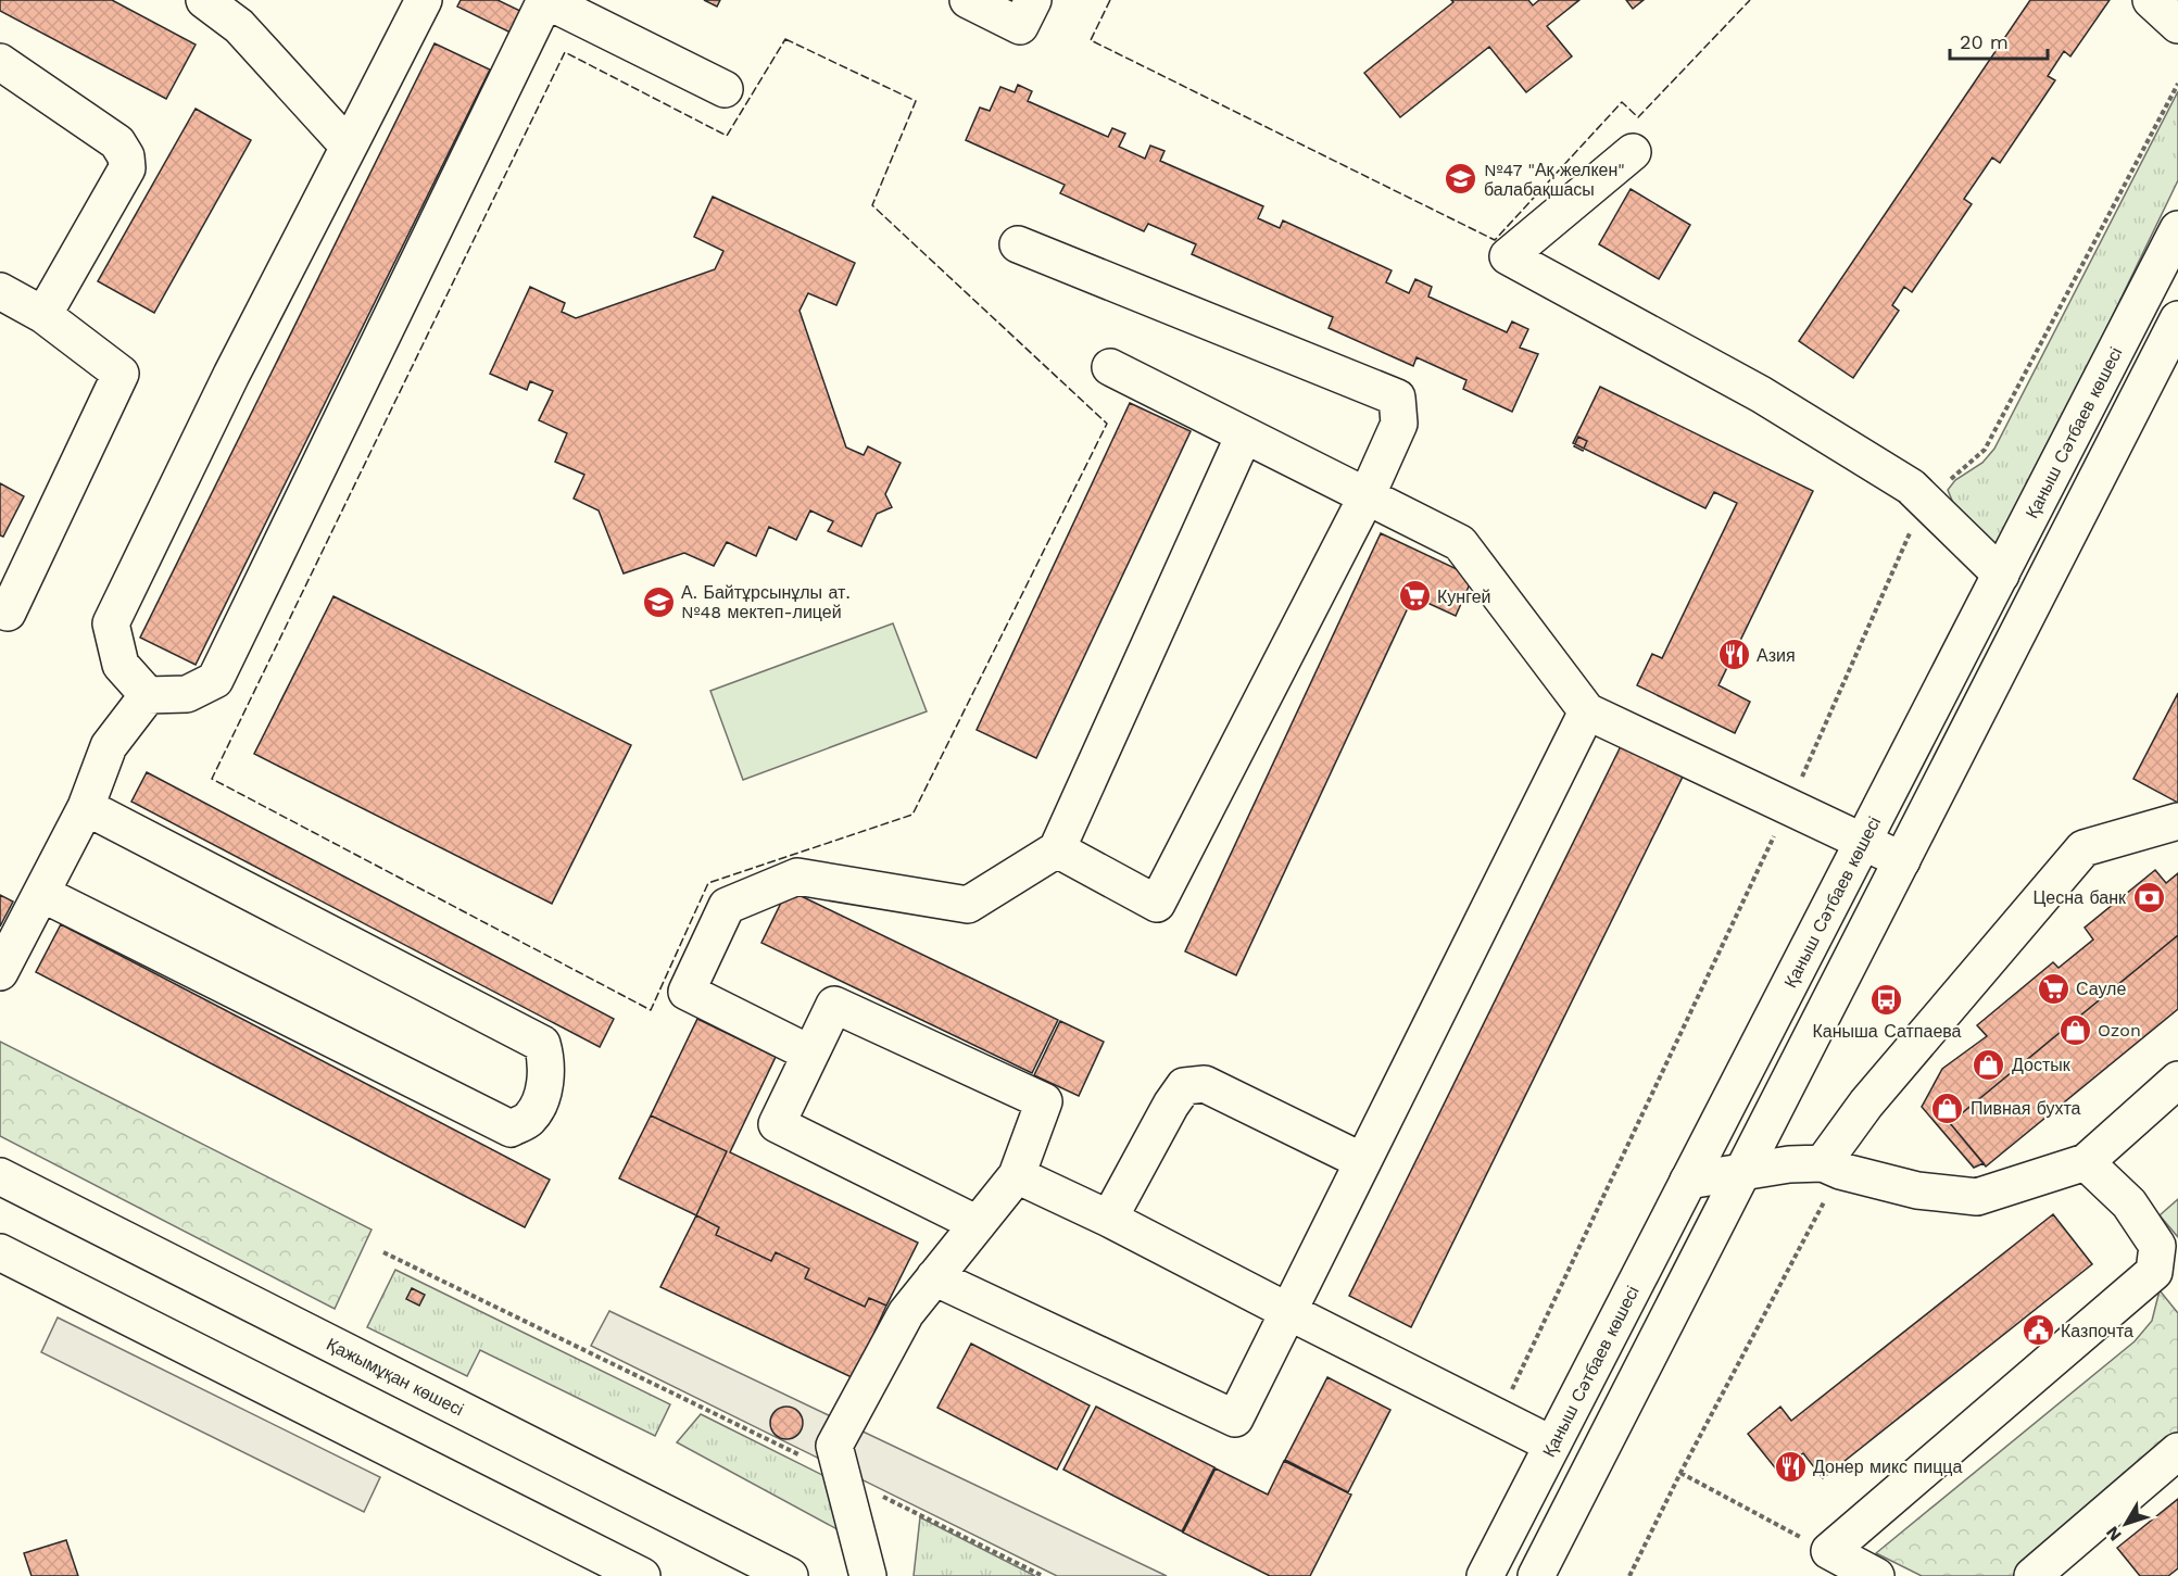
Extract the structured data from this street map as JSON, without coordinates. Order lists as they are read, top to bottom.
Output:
{
  "streets": {
    "main road": ["Қаныш Сәтбаев көшесі", "Қажымұқан көшесі"]
  },
  "places": {
    "school or university": ["№47 \"Ақ желкен\" балабақшасы", "А. Байтұрсынұлы ат. №48 мектеп-лицей"],
    "supermarket": ["Кунгей", "Сауле"],
    "restaurant": ["Азия", "Донер микс пицца"],
    "bank": ["Цесна банк"],
    "bus stop": ["Каныша Сатпаева"],
    "shop": ["Ozon", "Достык", "Пивная бухта"],
    "public building": ["Казпочта"]
  },
  "scale_bar": "20 m",
  "north": "bottom left"
}
